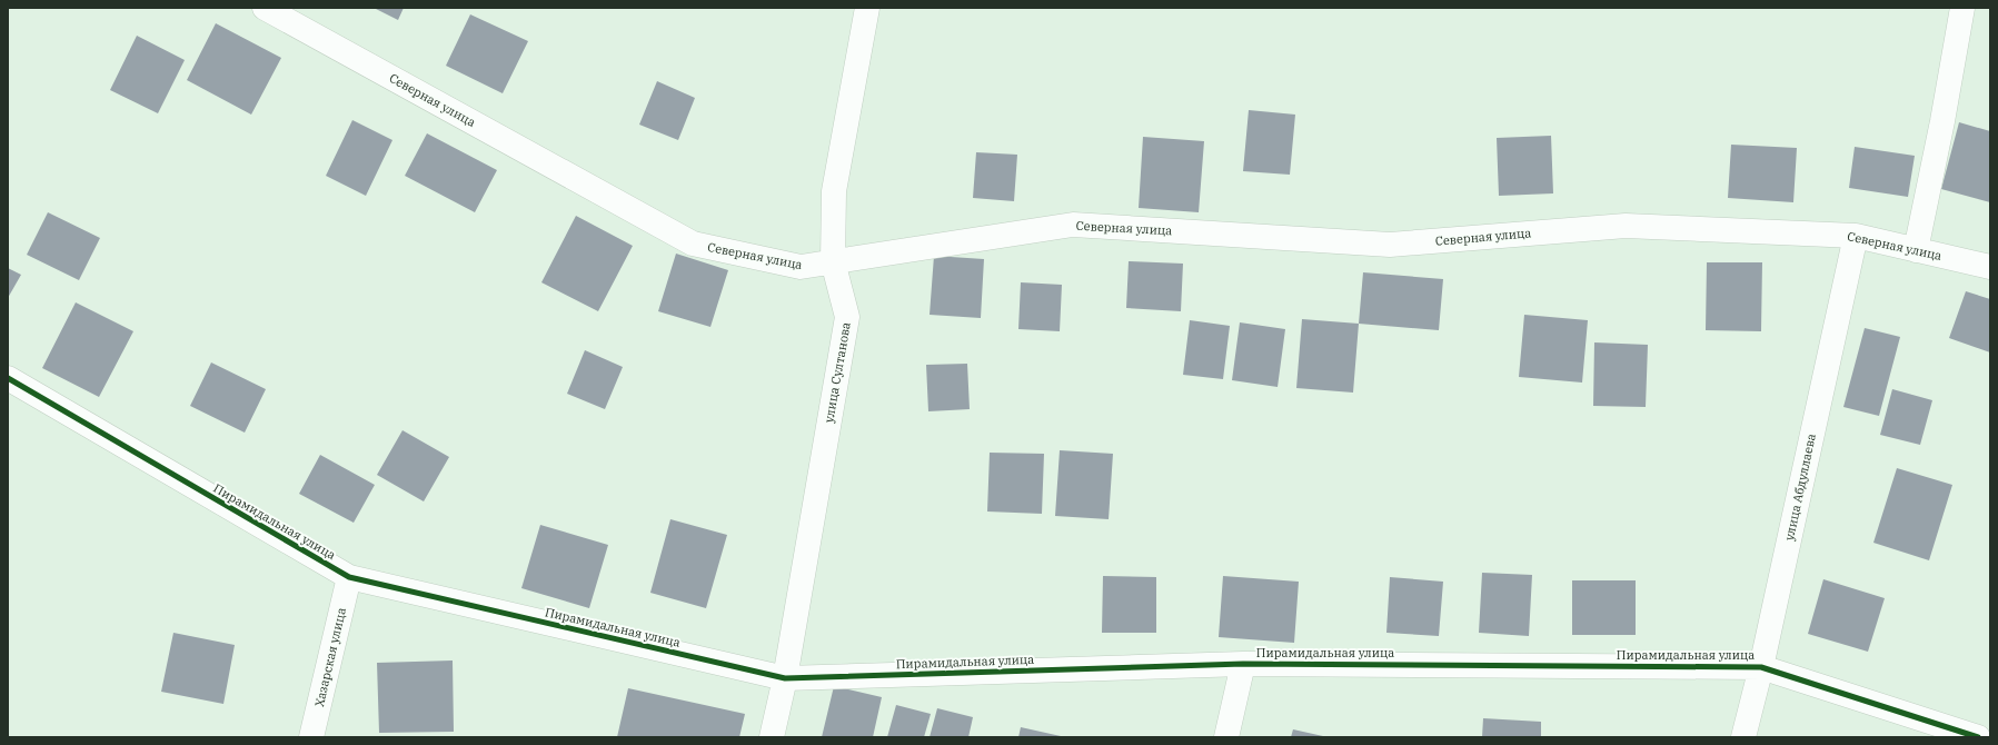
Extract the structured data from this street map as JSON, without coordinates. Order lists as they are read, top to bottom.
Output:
{
  "streets": {
    "street": [
      "Северная улица",
      "улица Султанова",
      "улица Абдуллаева",
      "Пирамидальная улица",
      "Хазарская улица"
    ]
  },
  "crossings": [
    ["Северная улица", "улица Султанова"],
    ["Северная улица", "улица Абдуллаева"],
    ["улица Султанова", "Пирамидальная улица"],
    ["улица Абдуллаева", "Пирамидальная улица"],
    ["Пирамидальная улица", "Хазарская улица"]
  ]
}
